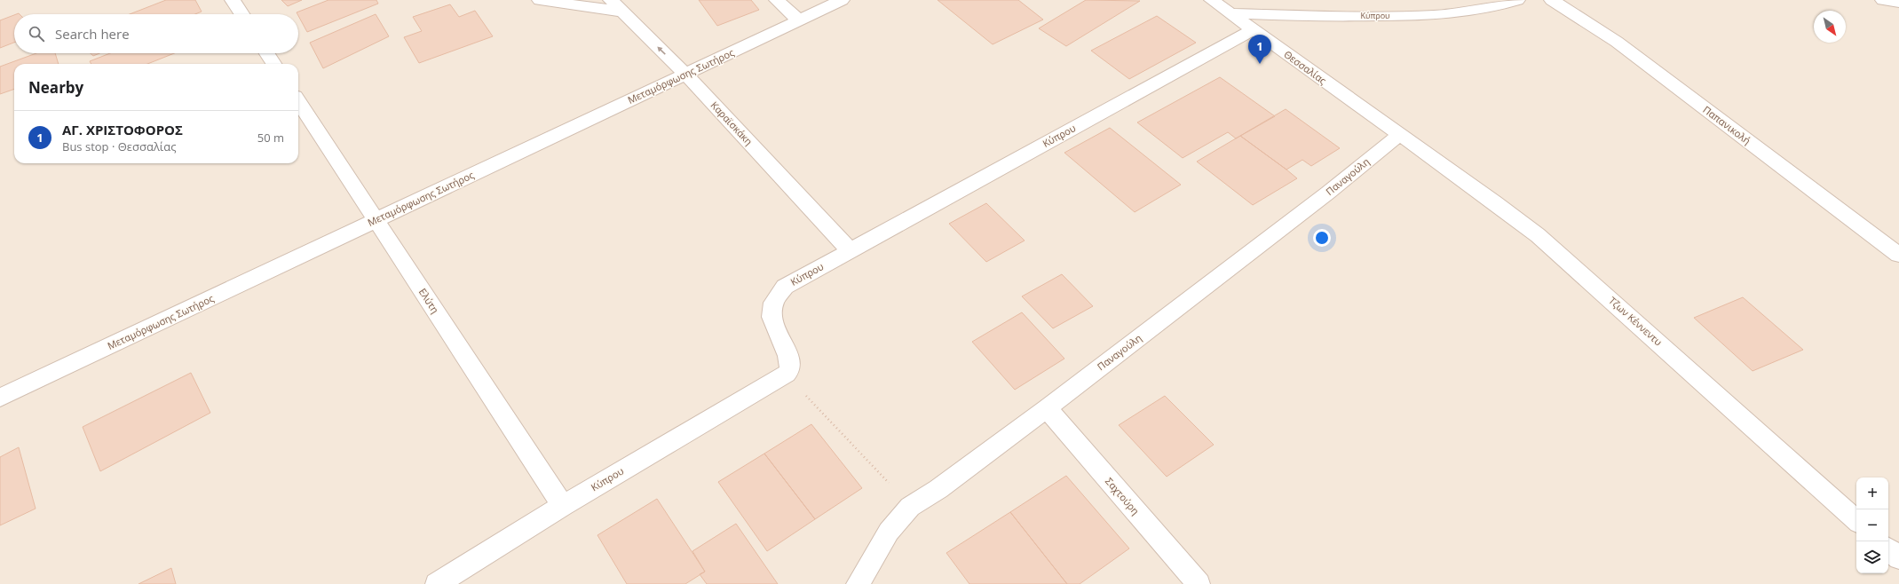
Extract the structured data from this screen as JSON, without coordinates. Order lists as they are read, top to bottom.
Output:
{
  "streets": {
    "street": [
      "Κύπρου",
      "Θεσσαλίας",
      "Μεταμόρφωσης Σωτήρος",
      "Καραϊσκάκη",
      "Παπανικολή",
      "Παναγούλη",
      "Ελύτη",
      "Τζων Κέννεντυ",
      "Σαχτούρη"
    ]
  },
  "crossings": [
    ["Κύπρου", "Θεσσαλίας"],
    ["Κύπρου", "Καραϊσκάκη"],
    ["Κύπρου", "Ελύτη"],
    ["Θεσσαλίας", "Παναγούλη"],
    ["Θεσσαλίας", "Τζων Κέννεντυ"],
    ["Μεταμόρφωσης Σωτήρος", "Καραϊσκάκη"],
    ["Μεταμόρφωσης Σωτήρος", "Ελύτη"],
    ["Παναγούλη", "Τζων Κέννεντυ"],
    ["Παναγούλη", "Σαχτούρη"]
  ],
  "north": "bottom right",
  "page": {
    "search": "Search here",
    "pins": "1",
    "heading": "Nearby",
    "list": [
      {
        "mark": "1",
        "name": "ΑΓ. ΧΡΙΣΤΟΦΟΡΟΣ",
        "note": "Bus stop · Θεσσαλίας",
        "value": "50 m"
      }
    ],
    "map_buttons": ["+", "−"]
  }
}
